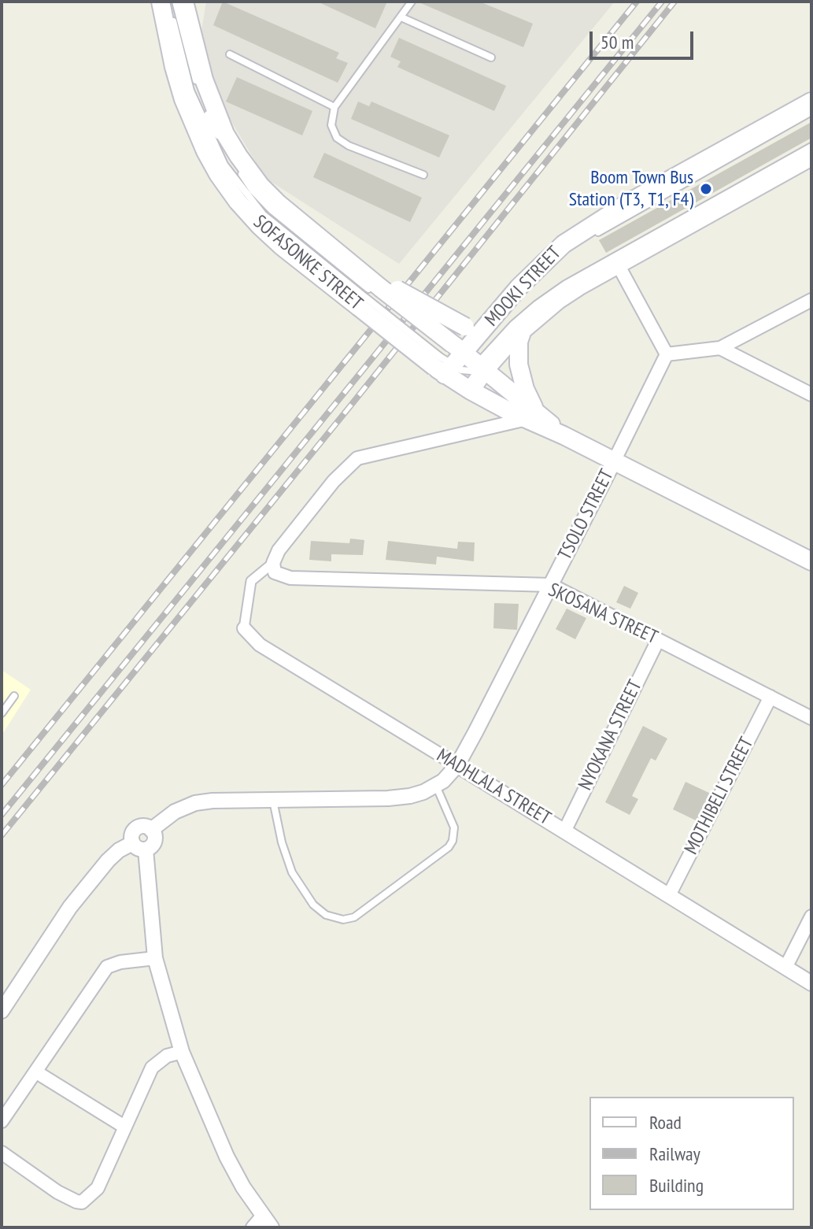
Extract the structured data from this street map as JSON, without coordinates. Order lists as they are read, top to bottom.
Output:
{
  "streets": {
    "main road": ["SOFASONKE STREET", "MOOKI STREET"],
    "street": [
      "TSOLO STREET",
      "SKOSANA STREET",
      "NYOKANA STREET",
      "MADHLALA STREET",
      "MOTHIBELI STREET"
    ]
  },
  "crossings": [
    ["SOFASONKE STREET", "MOOKI STREET"],
    ["SOFASONKE STREET", "TSOLO STREET"],
    ["TSOLO STREET", "SKOSANA STREET"],
    ["TSOLO STREET", "MADHLALA STREET"],
    ["SKOSANA STREET", "NYOKANA STREET"],
    ["SKOSANA STREET", "MADHLALA STREET"],
    ["SKOSANA STREET", "MOTHIBELI STREET"],
    ["NYOKANA STREET", "MADHLALA STREET"],
    ["MADHLALA STREET", "MOTHIBELI STREET"]
  ],
  "places": ["Boom Town Bus Station (T3, T1, F4)"],
  "legend": ["Road", "Railway", "Building"],
  "scale_bar": "50 m"
}
